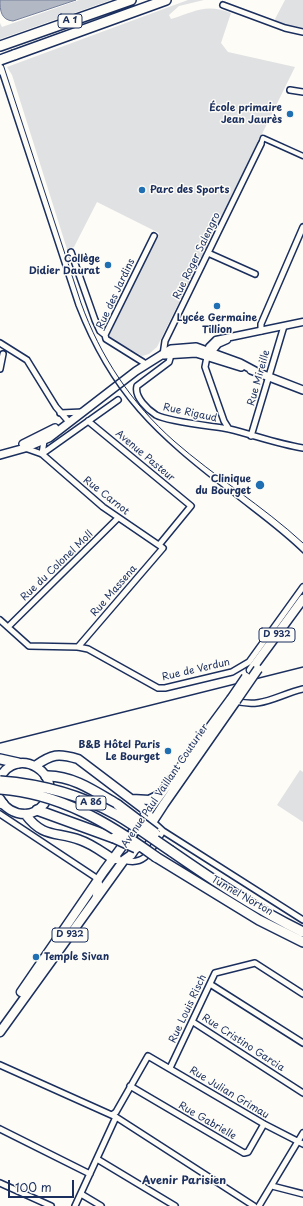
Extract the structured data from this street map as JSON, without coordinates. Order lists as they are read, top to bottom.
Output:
{
  "streets": {
    "highway": ["A 1", "A 86", "Tunnel Norton"],
    "main road": ["D 932", "Avenue Paul Vaillant Couturier"],
    "street": [
      "Rue Roger Salengro",
      "Rue des Jardins",
      "Rue Mireille",
      "Rue Rigaud",
      "Avenue Pasteur",
      "Rue Carnot",
      "Rue du Colonel Moll",
      "Rue Massena",
      "Rue de Verdun",
      "Rue Louis Risch",
      "Rue Cristino Garcia",
      "Rue Julian Grimau",
      "Rue Gabrielle"
    ]
  },
  "crossings": [
    ["Rue Mireille", "Rue Rigaud"],
    ["Avenue Pasteur", "Rue Massena"],
    ["Rue Carnot", "Rue du Colonel Moll"],
    ["Rue Carnot", "Rue Massena"],
    ["Rue du Colonel Moll", "Rue de Verdun"],
    ["Rue Massena", "Rue de Verdun"],
    ["D 932", "Avenue Paul Vaillant Couturier"],
    ["A 86", "Tunnel Norton"],
    ["Rue Louis Risch", "Rue Cristino Garcia"],
    ["Rue Louis Risch", "Rue Julian Grimau"],
    ["Rue Julian Grimau", "Rue Gabrielle"]
  ],
  "districts": ["Avenir Parisien"],
  "places": [
    "École primaire Jean Jaurès",
    "Parc des Sports",
    "Collège Didier Daurat",
    "Lycée Germaine Tillion",
    "Clinique du Bourget",
    "B&B Hôtel Paris Le Bourget",
    "Temple Sivan"
  ],
  "scale_bar": "100 m"
}
